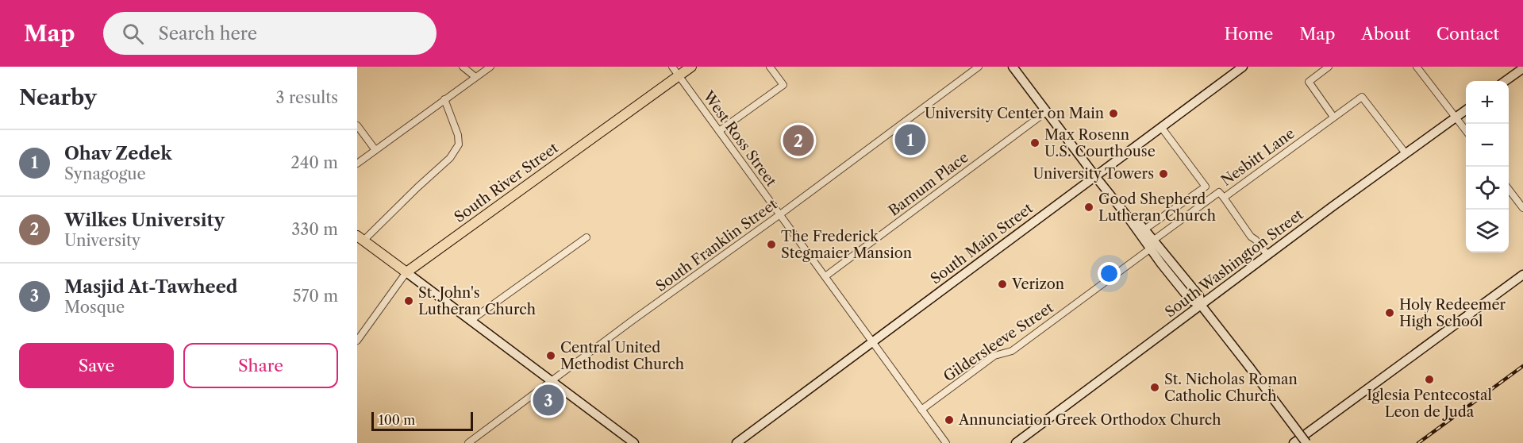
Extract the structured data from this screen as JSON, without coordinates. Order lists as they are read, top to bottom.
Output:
{
  "streets": {
    "main road": ["South River Street"],
    "street": [
      "West Ross Street",
      "Nesbitt Lane",
      "Barnum Place",
      "South Main Street",
      "South Franklin Street",
      "South Washington Street",
      "Gildersleeve Street"
    ]
  },
  "crossings": [
    ["West Ross Street", "South River Street"],
    ["West Ross Street", "Barnum Place"],
    ["West Ross Street", "South Main Street"],
    ["West Ross Street", "South Franklin Street"],
    ["West Ross Street", "Gildersleeve Street"],
    ["Nesbitt Lane", "South Washington Street"],
    ["Nesbitt Lane", "Gildersleeve Street"]
  ],
  "places": [
    "University Center on Main",
    "Max Rosenn U.S. Courthouse",
    "University Towers",
    "Good Shepherd Lutheran Church",
    "The Frederick Stegmaier Mansion",
    "Verizon",
    "St. John's Lutheran Church",
    "Holy Redeemer High School",
    "Central United Methodist Church",
    "Iglesia Pentecostal Leon de Juda",
    "St. Nicholas Roman Catholic Church",
    "Annunciation Greek Orthodox Church"
  ],
  "scale_bar": "100 m",
  "page": {
    "header": "Map",
    "search": "Search here",
    "nav": [
      "Home",
      "Map",
      "About",
      "Contact"
    ],
    "heading": ["Nearby", "3 results"],
    "map_buttons": ["+", "−"],
    "pins": ["1", "2", "3"],
    "list": [
      {
        "mark": "1",
        "name": "Ohav Zedek",
        "note": "Synagogue",
        "value": "240 m"
      },
      {
        "mark": "2",
        "name": "Wilkes University",
        "note": "University",
        "value": "330 m"
      },
      {
        "mark": "3",
        "name": "Masjid At-Tawheed",
        "note": "Mosque",
        "value": "570 m"
      }
    ],
    "buttons": ["Save", "Share"],
    "scale": "100 m"
  }
}
